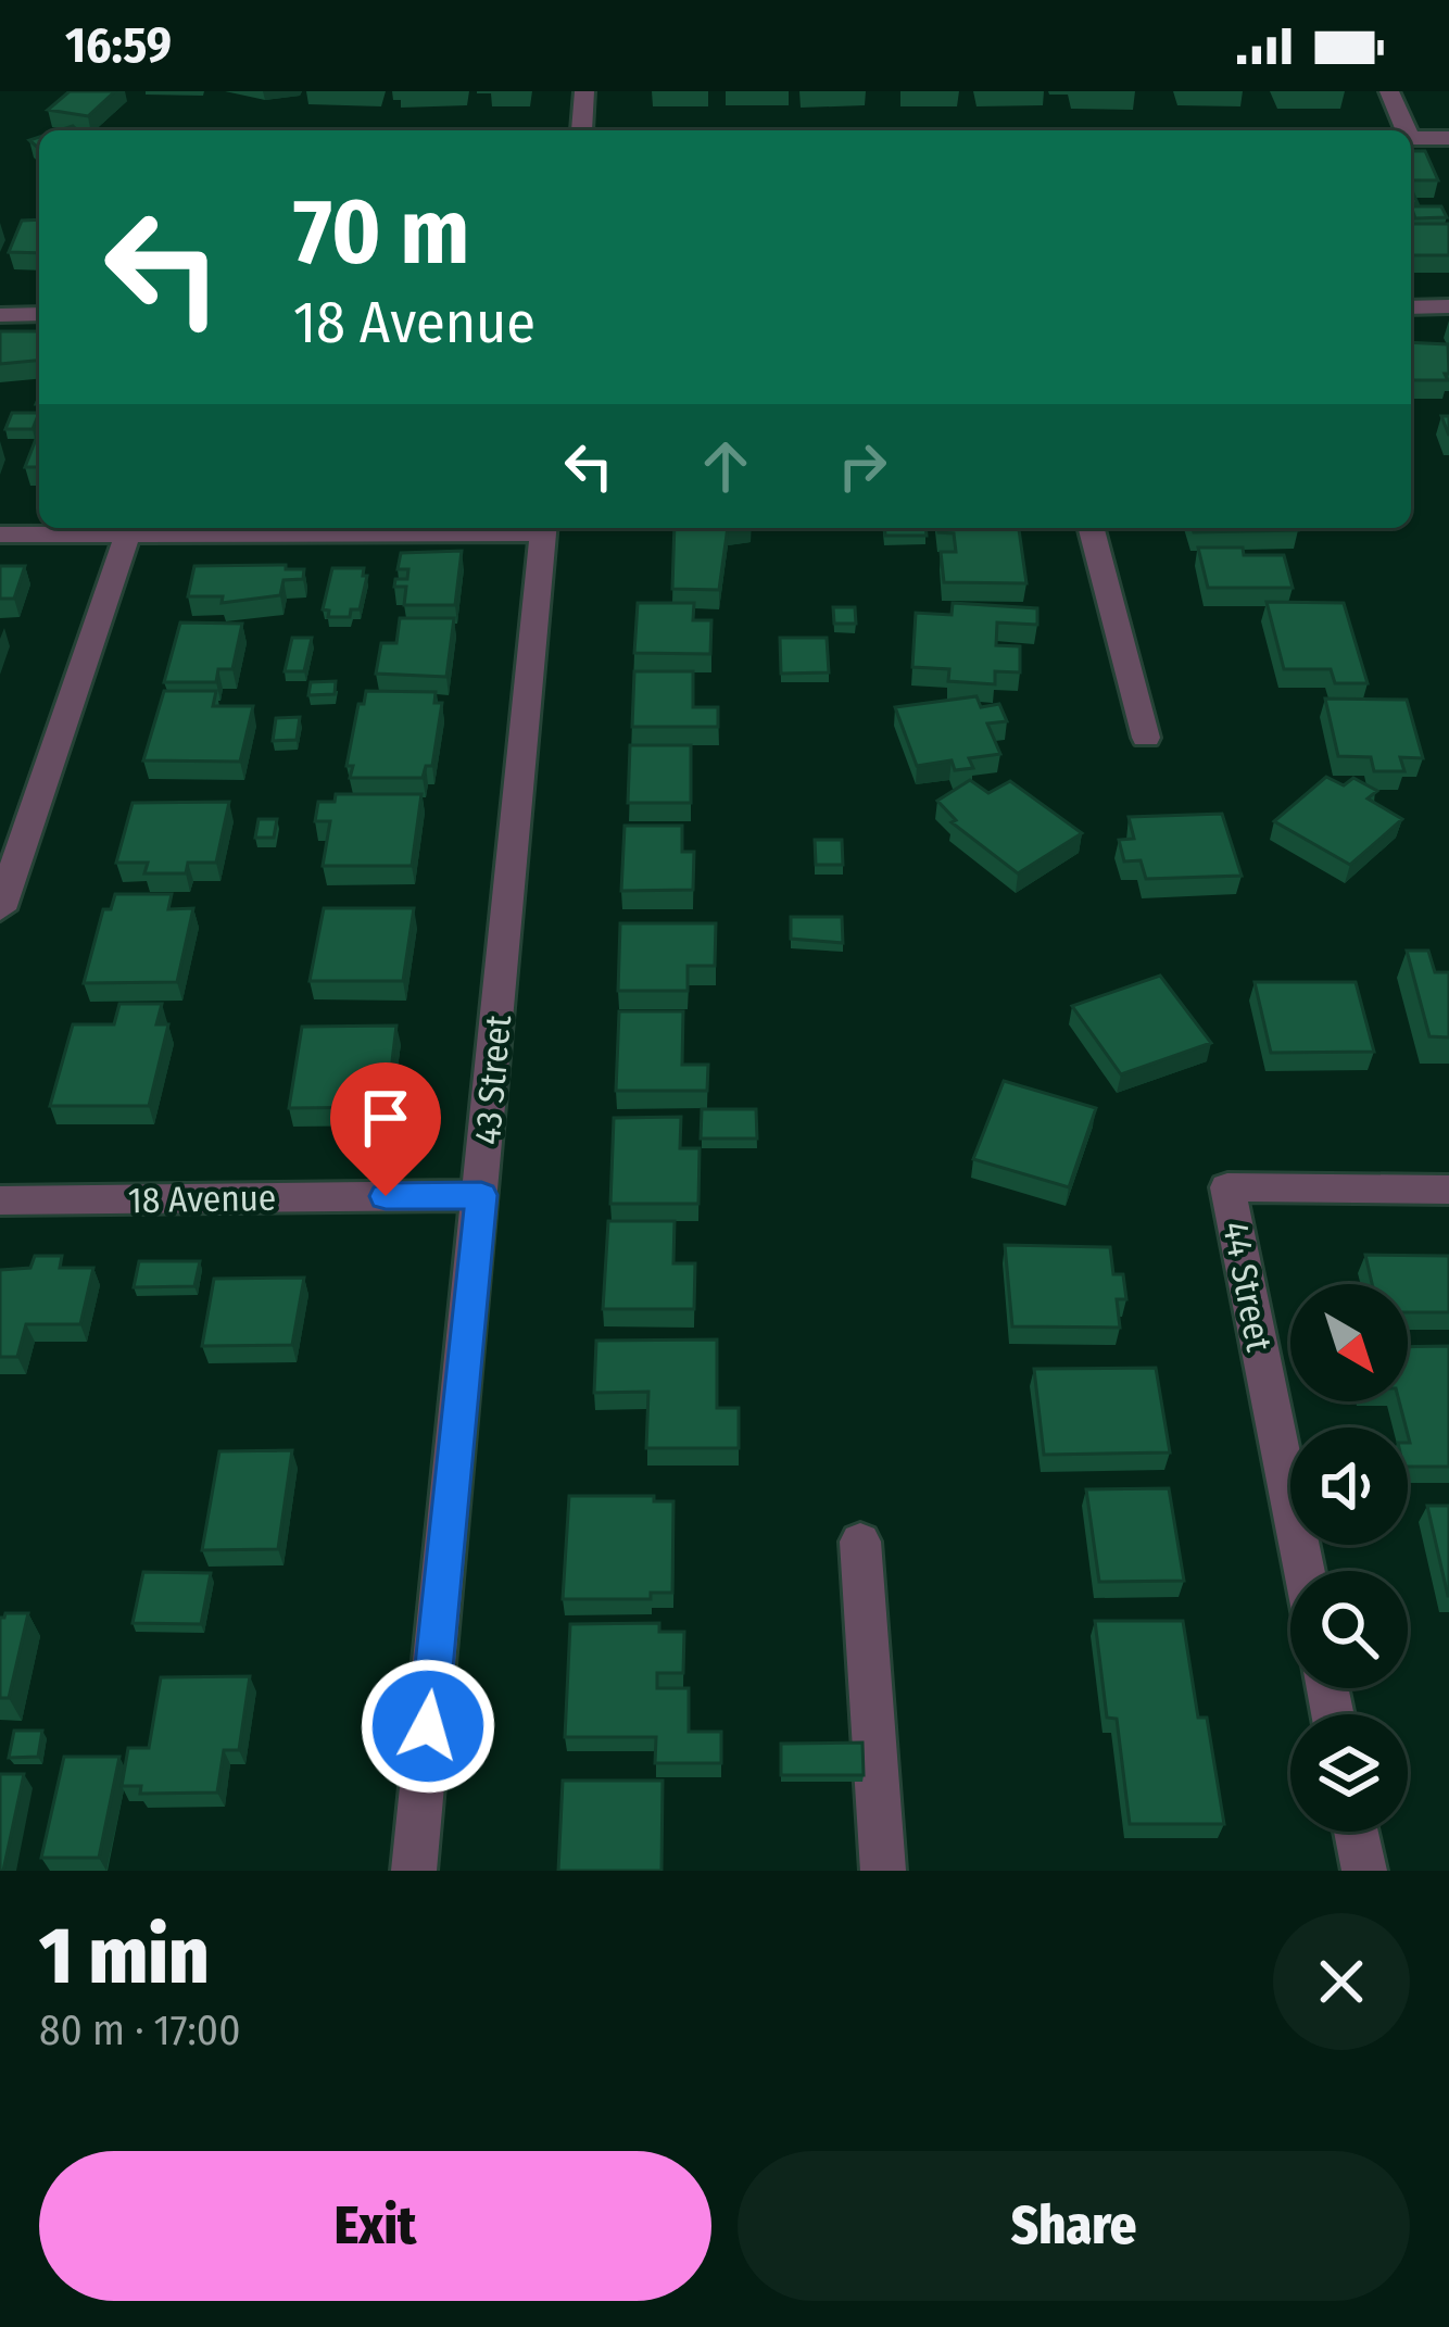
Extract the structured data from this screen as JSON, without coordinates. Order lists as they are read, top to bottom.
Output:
{
  "streets": {
    "street": ["43 Street", "18 Avenue", "44 Street"]
  },
  "crossings": [
    ["43 Street", "18 Avenue"]
  ],
  "north": "bottom right",
  "page": {
    "status": "16:59",
    "turn": ["70 m", "18 Avenue"],
    "heading": ["1 min", "80 m · 17:00"],
    "buttons": ["Exit", "Share"]
  }
}
